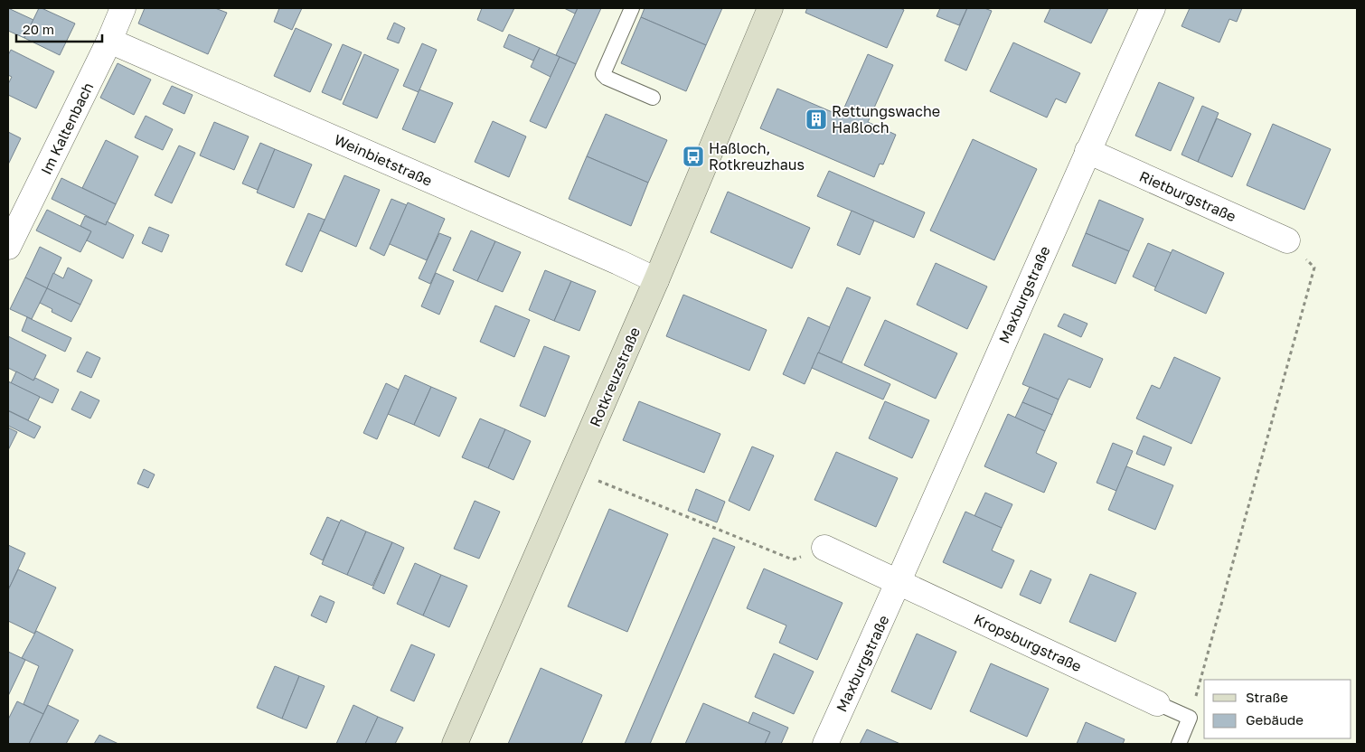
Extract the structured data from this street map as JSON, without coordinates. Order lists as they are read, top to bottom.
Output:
{
  "streets": {
    "main road": ["Rotkreuzstraße"],
    "street": [
      "Im Kaltenbach",
      "Weinbietstraße",
      "Rietburgstraße",
      "Maxburgstraße",
      "Kropsburgstraße"
    ]
  },
  "crossings": [
    ["Im Kaltenbach", "Weinbietstraße"],
    ["Weinbietstraße", "Rotkreuzstraße"],
    ["Rietburgstraße", "Maxburgstraße"],
    ["Maxburgstraße", "Kropsburgstraße"]
  ],
  "places": {
    "building": ["Rettungswache Haßloch"],
    "bus stop": ["Haßloch, Rotkreuzhaus"]
  },
  "legend": ["Straße", "Gebäude"],
  "scale_bar": "20 m"
}
